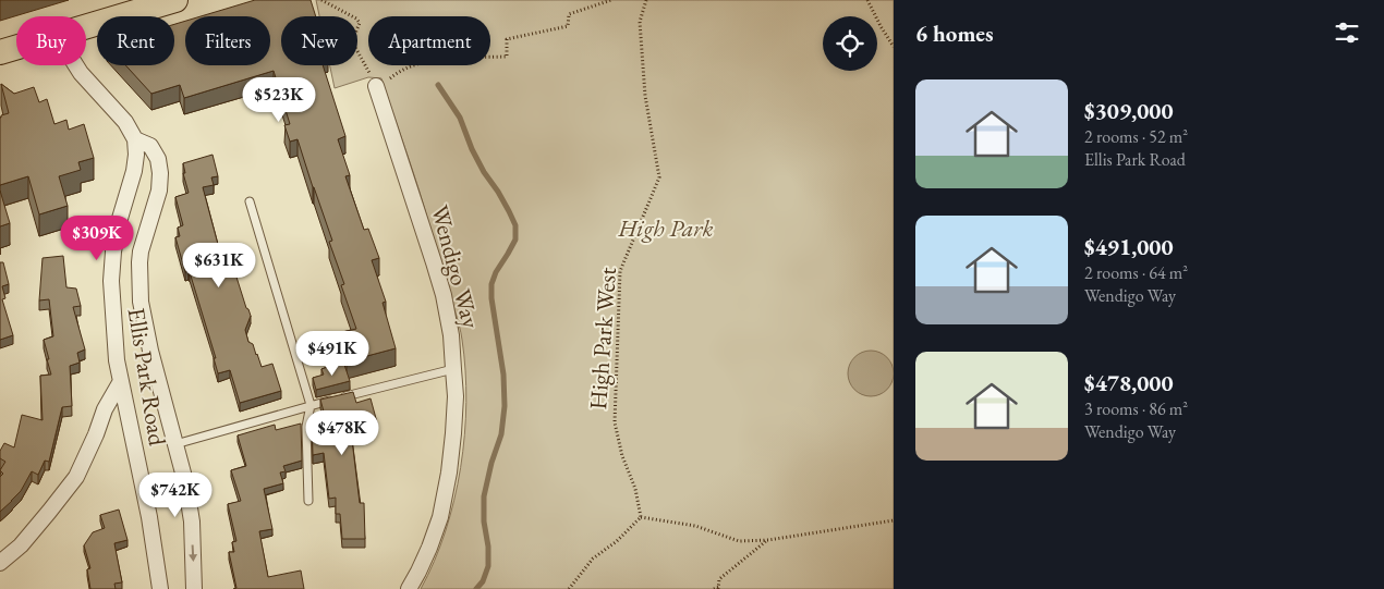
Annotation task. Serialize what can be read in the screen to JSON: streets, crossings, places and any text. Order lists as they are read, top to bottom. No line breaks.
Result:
{"streets":{"street":["Wendigo Way","Ellis Park Road"],"path":["High Park West"]},"parks":["High Park"],"page":{"heading":"6 homes","chip":["Buy","Rent","Filters","New","Apartment"],"list":[{"name":"$309,000","note":"2 rooms · 52 m² · Ellis Park Road"},{"name":"$491,000","note":"2 rooms · 64 m² · Wendigo Way"},{"name":"$478,000","note":"3 rooms · 86 m² · Wendigo Way"}],"price":["$523K","$309K","$631K","$491K","$478K","$742K"]}}
